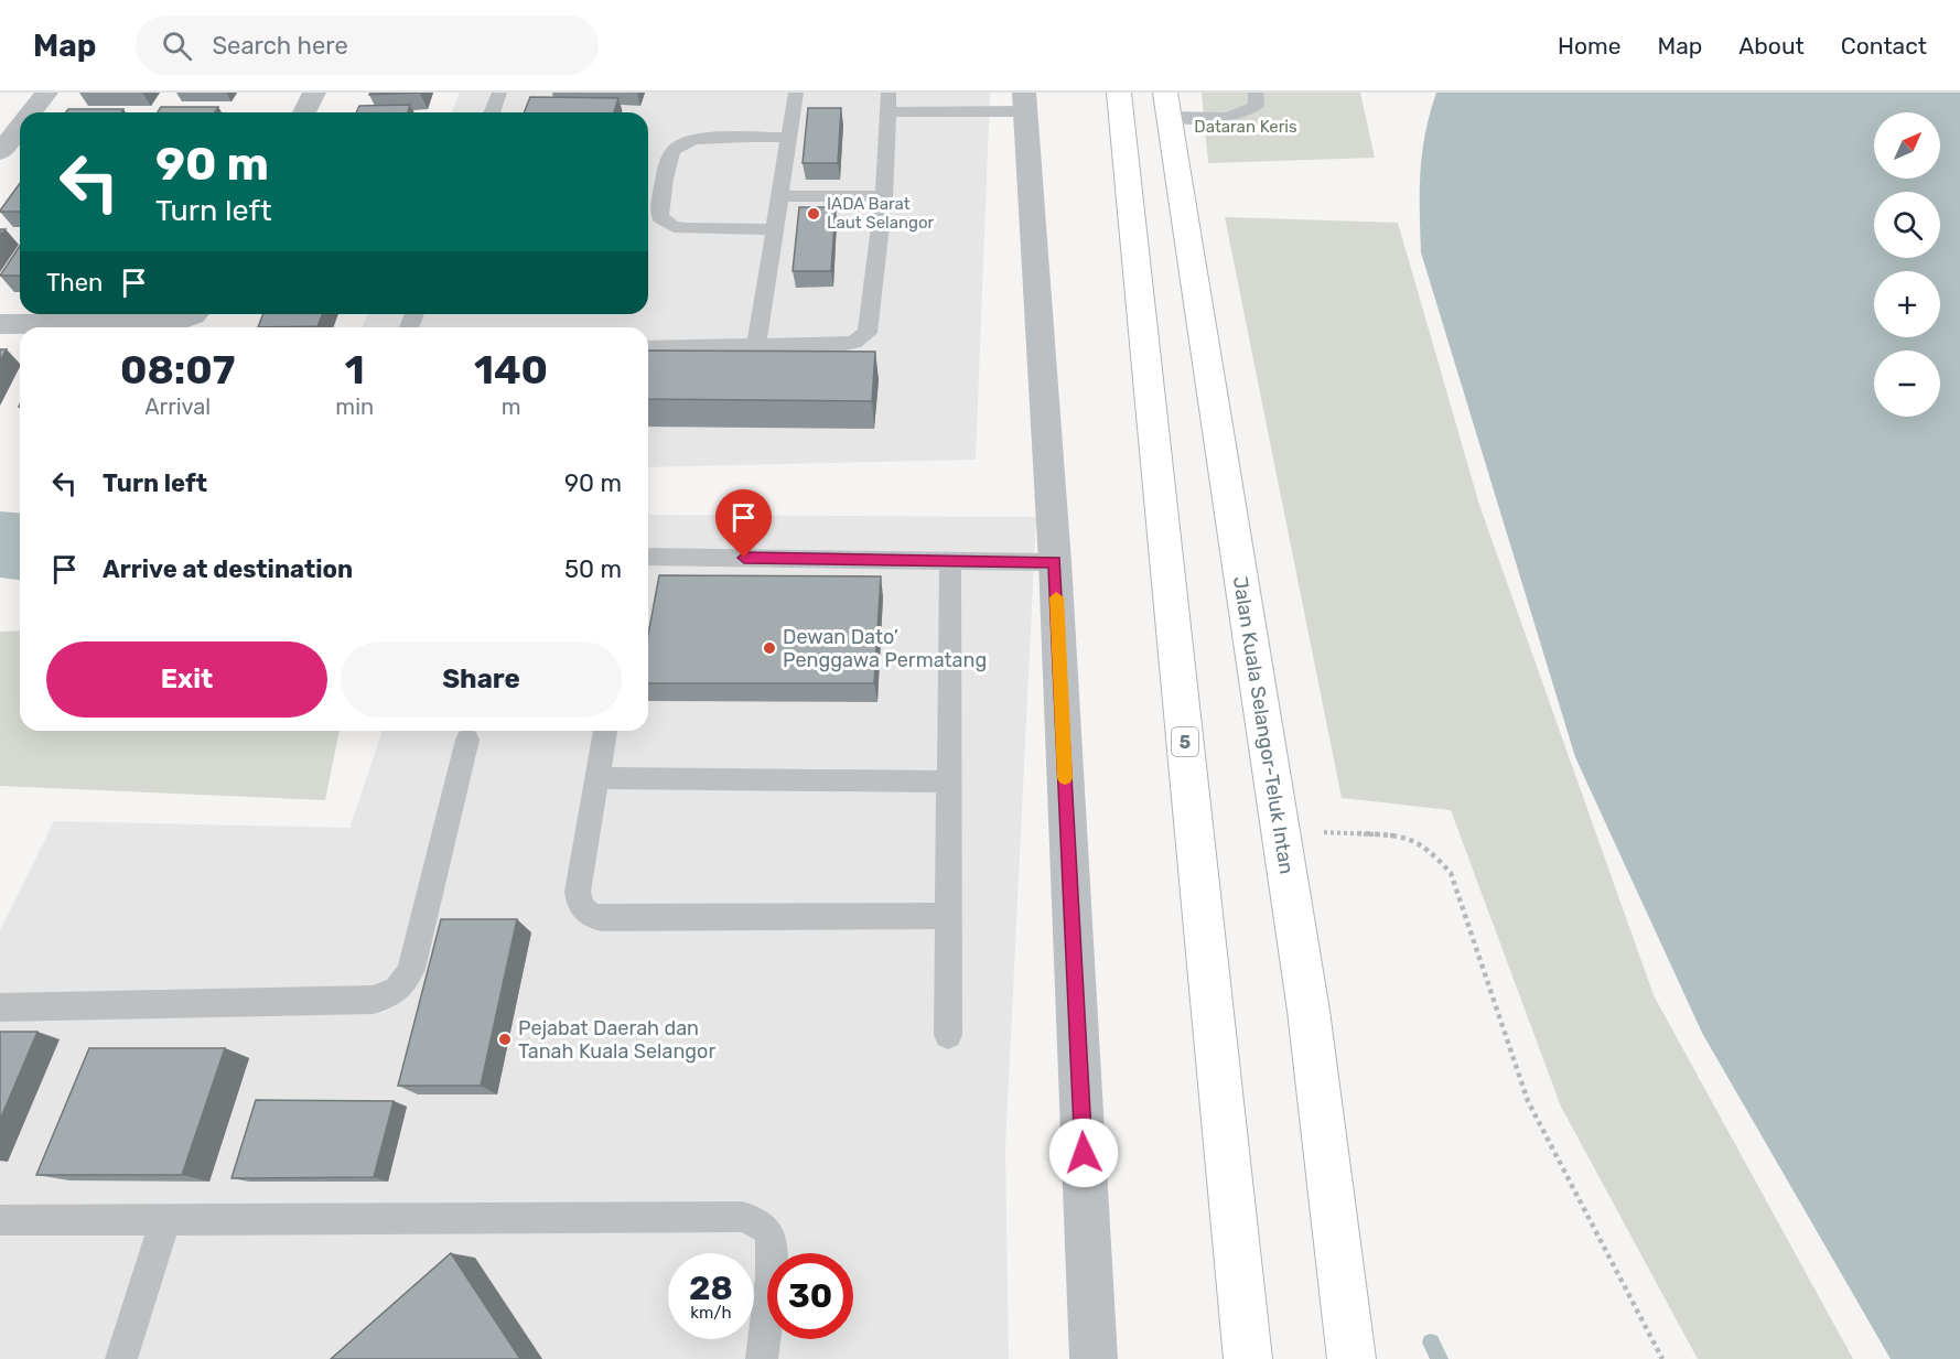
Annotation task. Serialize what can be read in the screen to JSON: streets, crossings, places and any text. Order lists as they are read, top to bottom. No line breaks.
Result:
{"streets":{"highway":["Jalan Kuala Selangor-Teluk Intan","5"]},"parks":["Dataran Keris"],"places":["IADA Barat Laut Selangor","Dewan Dato’ Penggawa Permatang","Pejabat Daerah dan Tanah Kuala Selangor"],"north":"top right","page":{"header":"Map","search":"Search here","nav":["Home","Map","About","Contact"],"map_buttons":["+","−"],"turn":["90 m","Turn left"],"then":"Then","eta":["08:07","Arrival","1","min","140","m"],"list":[{"name":"Turn left","value":"90 m"},{"name":"Arrive at destination","value":"50 m"}],"buttons":["Exit","Share"],"speed":"28 km/h","limit":"30"}}
